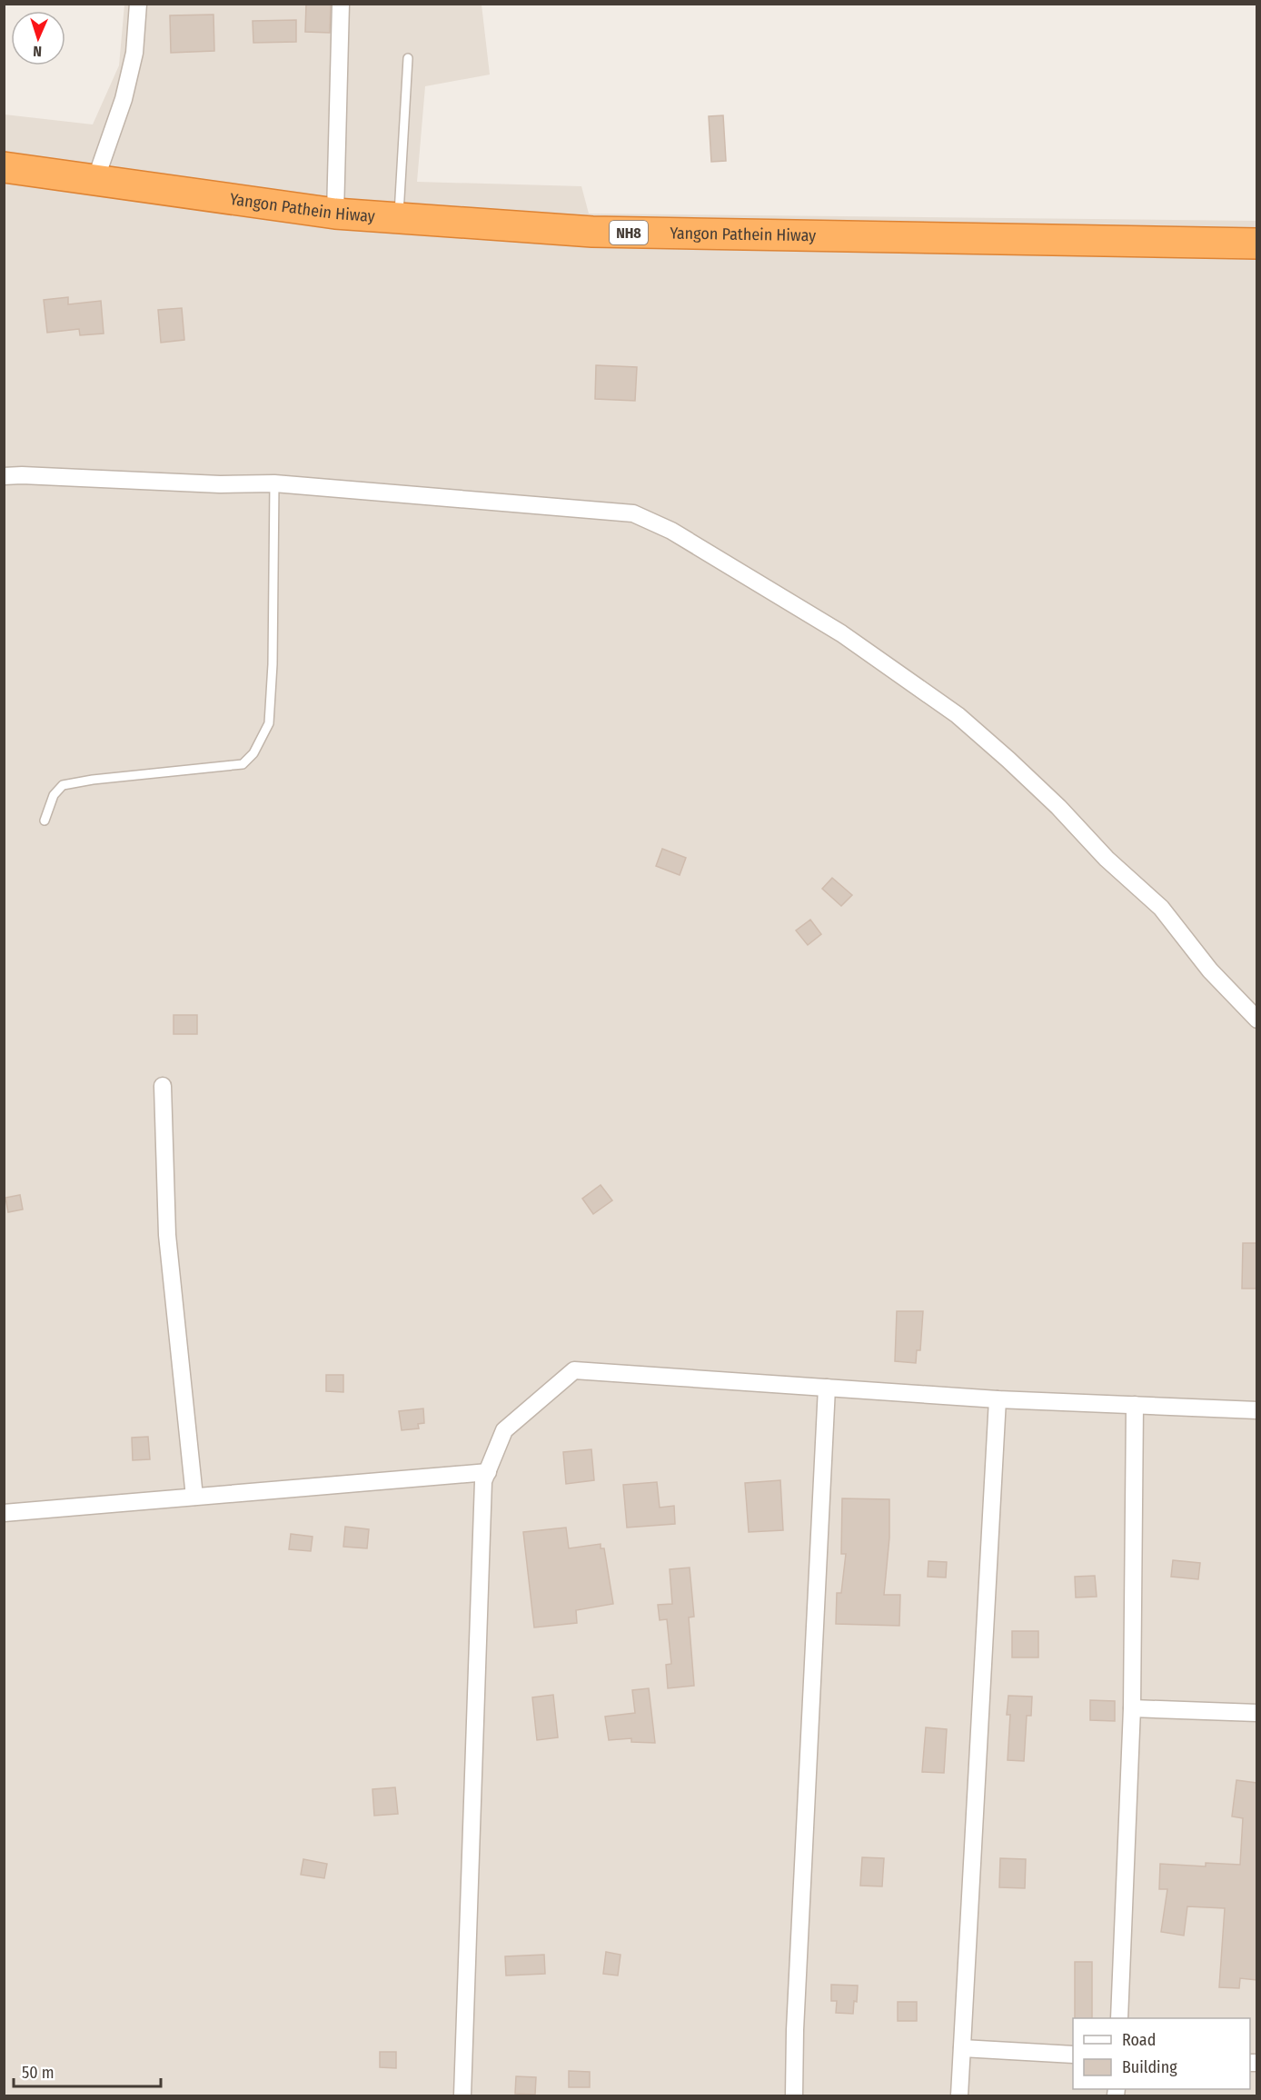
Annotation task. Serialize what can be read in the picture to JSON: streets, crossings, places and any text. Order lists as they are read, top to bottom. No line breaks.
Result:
{"streets":{"highway":["Yangon Pathein Hiway","NH8"]},"legend":["Road","Building"],"scale_bar":"50 m","north":"bottom"}
